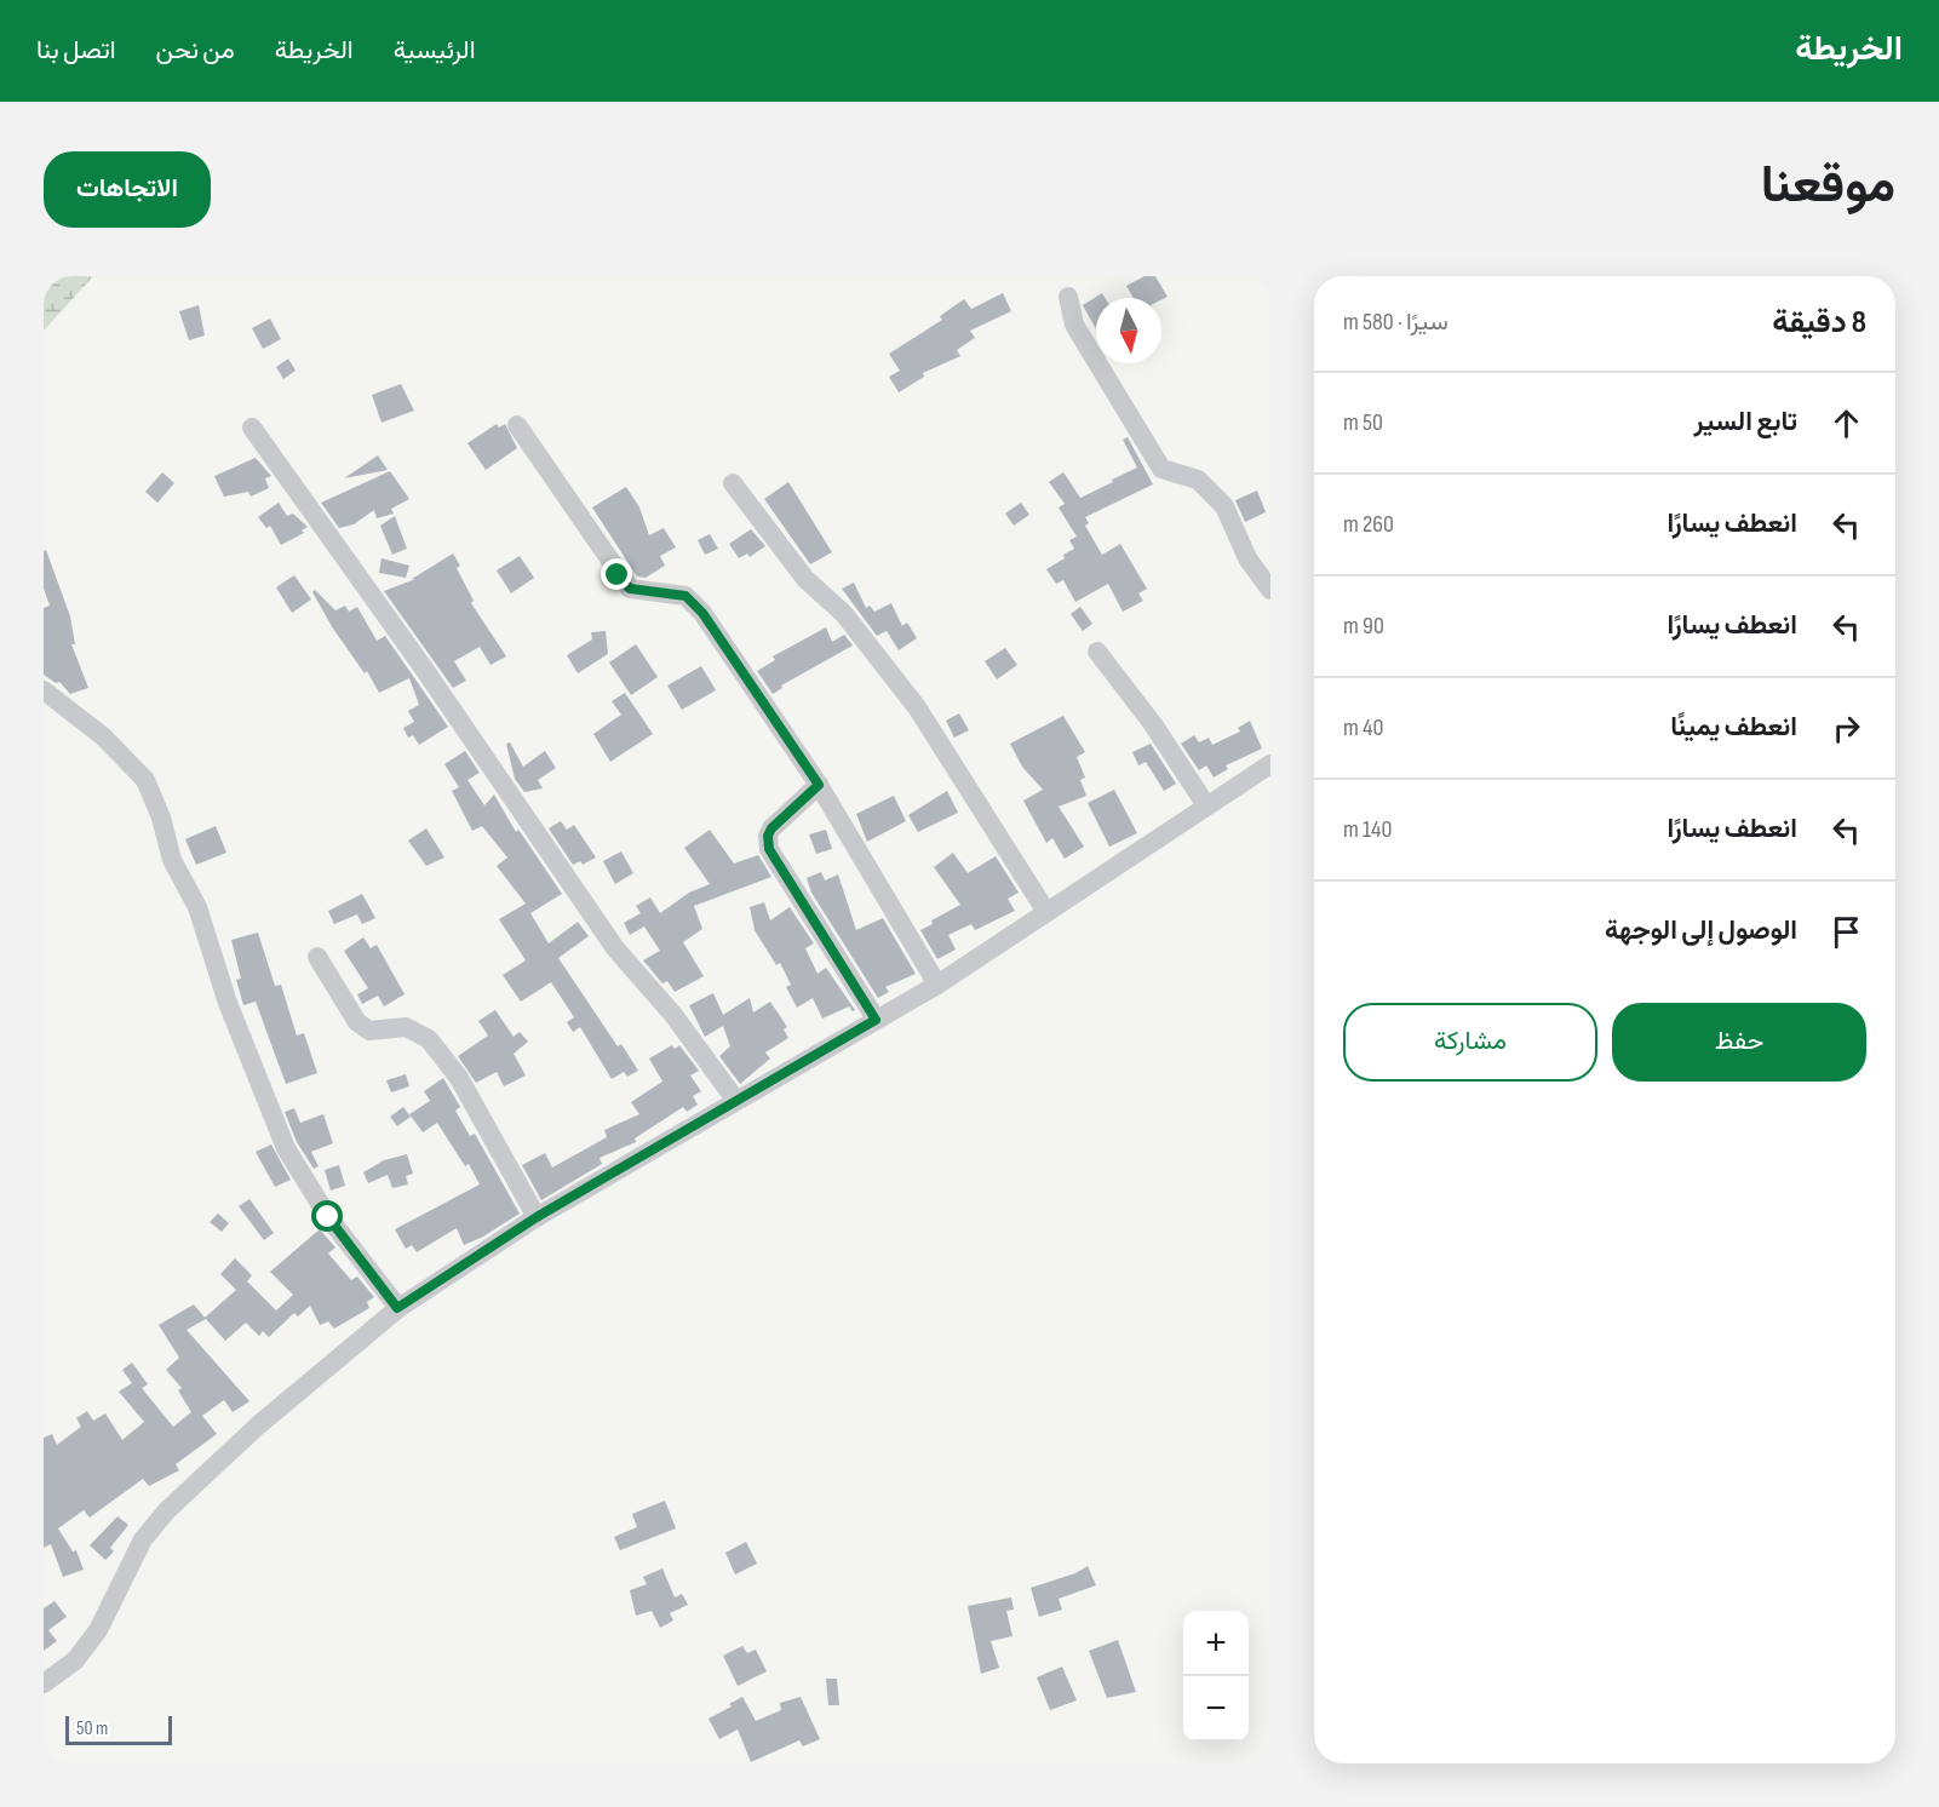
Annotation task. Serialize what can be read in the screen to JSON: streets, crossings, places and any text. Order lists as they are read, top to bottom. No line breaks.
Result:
{"scale_bar":"50 m","north":"bottom","page":{"header":"الخريطة","nav":["الرئيسية","الخريطة","من نحن","اتصل بنا"],"title":"موقعنا","buttons":["الاتجاهات",["حفظ","مشاركة"]],"heading":["8 دقيقة","سيرًا · 580 m"],"list":[["تابع السير","50 m"],["انعطف يسارًا","260 m"],["انعطف يسارًا","90 m"],["انعطف يمينًا","40 m"],["انعطف يسارًا","140 m"],"الوصول إلى الوجهة"],"map_buttons":["+","−"],"scale":"50 m"}}
